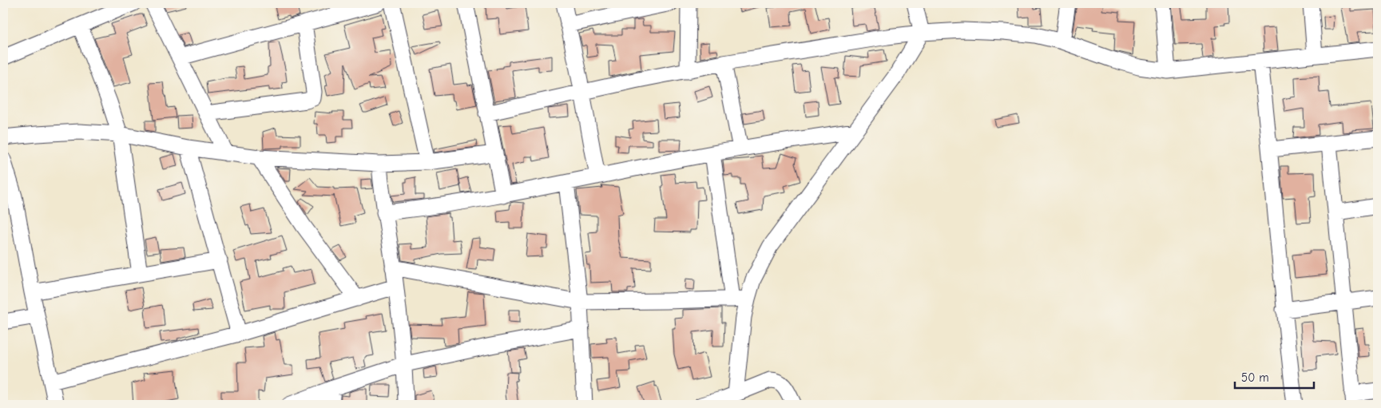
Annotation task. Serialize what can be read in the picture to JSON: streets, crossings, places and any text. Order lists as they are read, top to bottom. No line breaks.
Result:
{"scale_bar":"50 m"}
